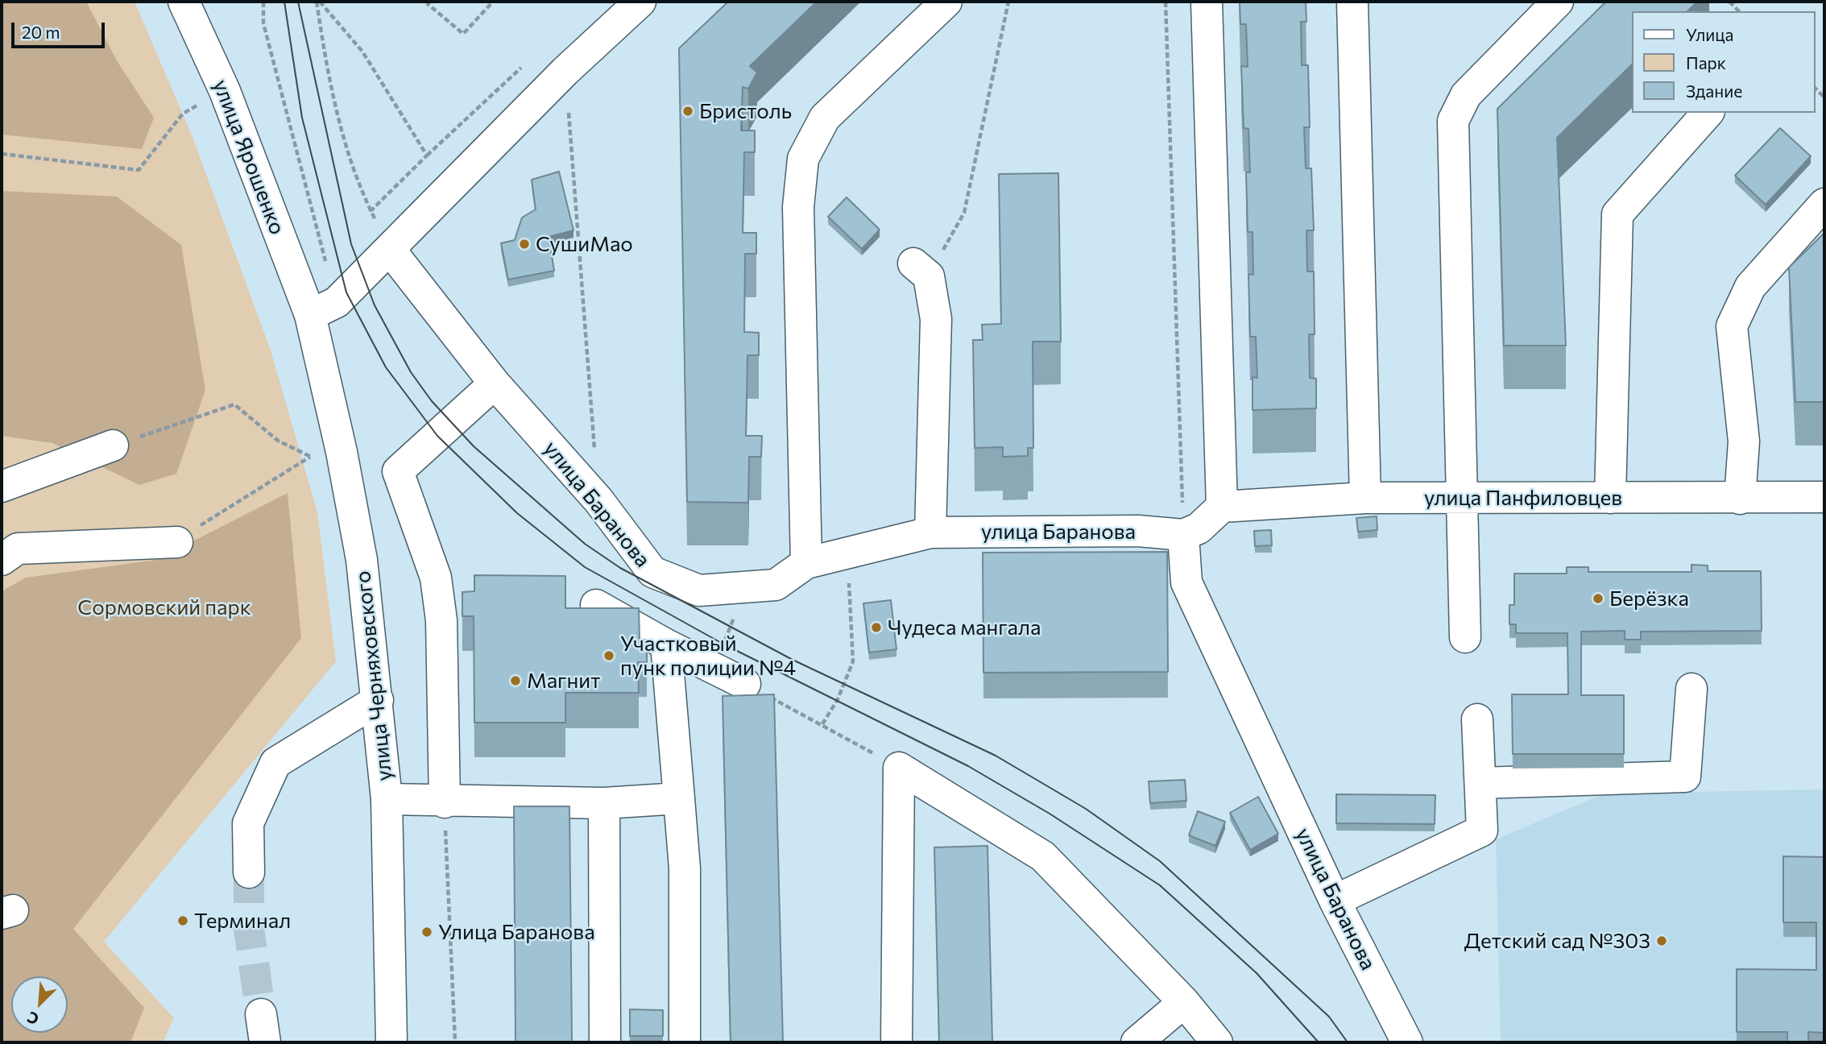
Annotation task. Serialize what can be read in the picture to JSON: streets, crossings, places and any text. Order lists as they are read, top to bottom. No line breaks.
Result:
{"streets":{"street":["улица Ярошенко","улица Панфиловцев","улица Баранова","улица Черняховского"]},"crossings":[["улица Ярошенко","улица Черняховского"]],"parks":["Сормовский парк"],"places":["Бристоль","СушиМао","Берёзка","Чудеса мангала","Участковый пунк полиции №4","Магнит","Терминал","Улица Баранова","Детский сад №303"],"legend":["Улица","Парк","Здание"],"scale_bar":"20 m","north":"bottom left"}
